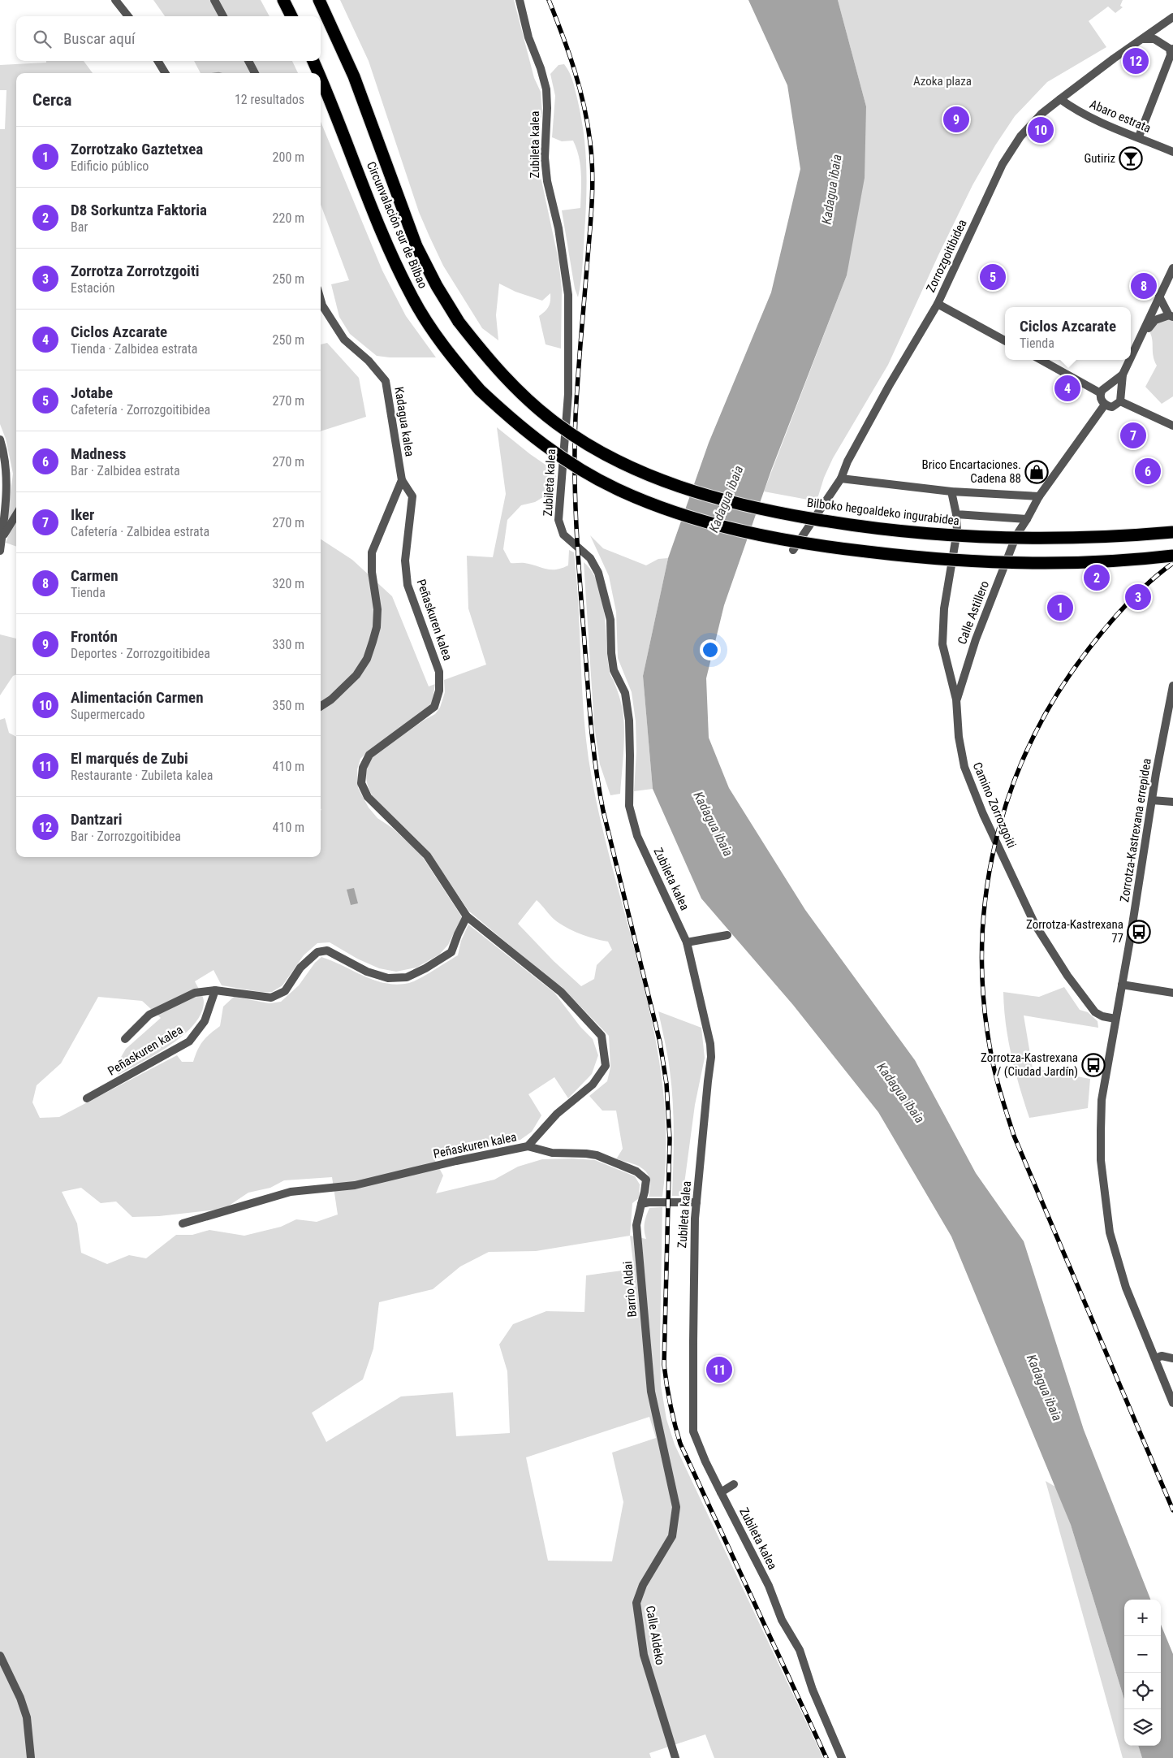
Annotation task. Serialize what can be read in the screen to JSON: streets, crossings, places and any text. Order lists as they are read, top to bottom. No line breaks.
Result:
{"streets":{"highway":["Circunvalación sur de Bilbao","Bilboko hegoaldeko ingurabidea"],"street":["Abaro estrata","Zubileta kalea","Zorrozgoitibidea","Kadagua kalea","Calle Astillero","Peñaskuren kalea","Camino Zorrozgoiti","Zorrotza-Kastrexana errepidea","Barrio Aldai","Calle Aldeko"]},"crossings":[["Abaro estrata","Zorrozgoitibidea"],["Circunvalación sur de Bilbao","Bilboko hegoaldeko ingurabidea"],["Kadagua kalea","Peñaskuren kalea"],["Calle Astillero","Camino Zorrozgoiti"],["Peñaskuren kalea","Barrio Aldai"],["Camino Zorrozgoiti","Zorrotza-Kastrexana errepidea"],["Barrio Aldai","Calle Aldeko"]],"water":["Kadagua ibaia"],"parks":["Azoka plaza"],"places":{"bar":["Gutiriz"],"shop":["Brico Encartaciones. Cadena 88"],"bus stop":["Zorrotza-Kastrexana 77","Zorrotza-Kastrexana / (Ciudad Jardín)"]},"page":{"search":"Buscar aquí","pins":["12","9","10","5","8","4","7","6","2","3","1","11"],"heading":["Cerca","12 resultados"],"list":[{"mark":"1","name":"Zorrotzako Gaztetxea","note":"Edificio público","value":"200 m"},{"mark":"2","name":"D8 Sorkuntza Faktoria","note":"Bar","value":"220 m"},{"mark":"3","name":"Zorrotza Zorrotzgoiti","note":"Estación","value":"250 m"},{"mark":"4","name":"Ciclos Azcarate","note":"Tienda · Zalbidea estrata","value":"250 m"},{"mark":"5","name":"Jotabe","note":"Cafetería · Zorrozgoitibidea","value":"270 m"},{"mark":"6","name":"Madness","note":"Bar · Zalbidea estrata","value":"270 m"},{"mark":"7","name":"Iker","note":"Cafetería · Zalbidea estrata","value":"270 m"},{"mark":"8","name":"Carmen","note":"Tienda","value":"320 m"},{"mark":"9","name":"Frontón","note":"Deportes · Zorrozgoitibidea","value":"330 m"},{"mark":"10","name":"Alimentación Carmen","note":"Supermercado","value":"350 m"},{"mark":"11","name":"El marqués de Zubi","note":"Restaurante · Zubileta kalea","value":"410 m"},{"mark":"12","name":"Dantzari","note":"Bar · Zorrozgoitibidea","value":"410 m"}],"popup":["Ciclos Azcarate","Tienda"],"map_buttons":["+","−"]}}
